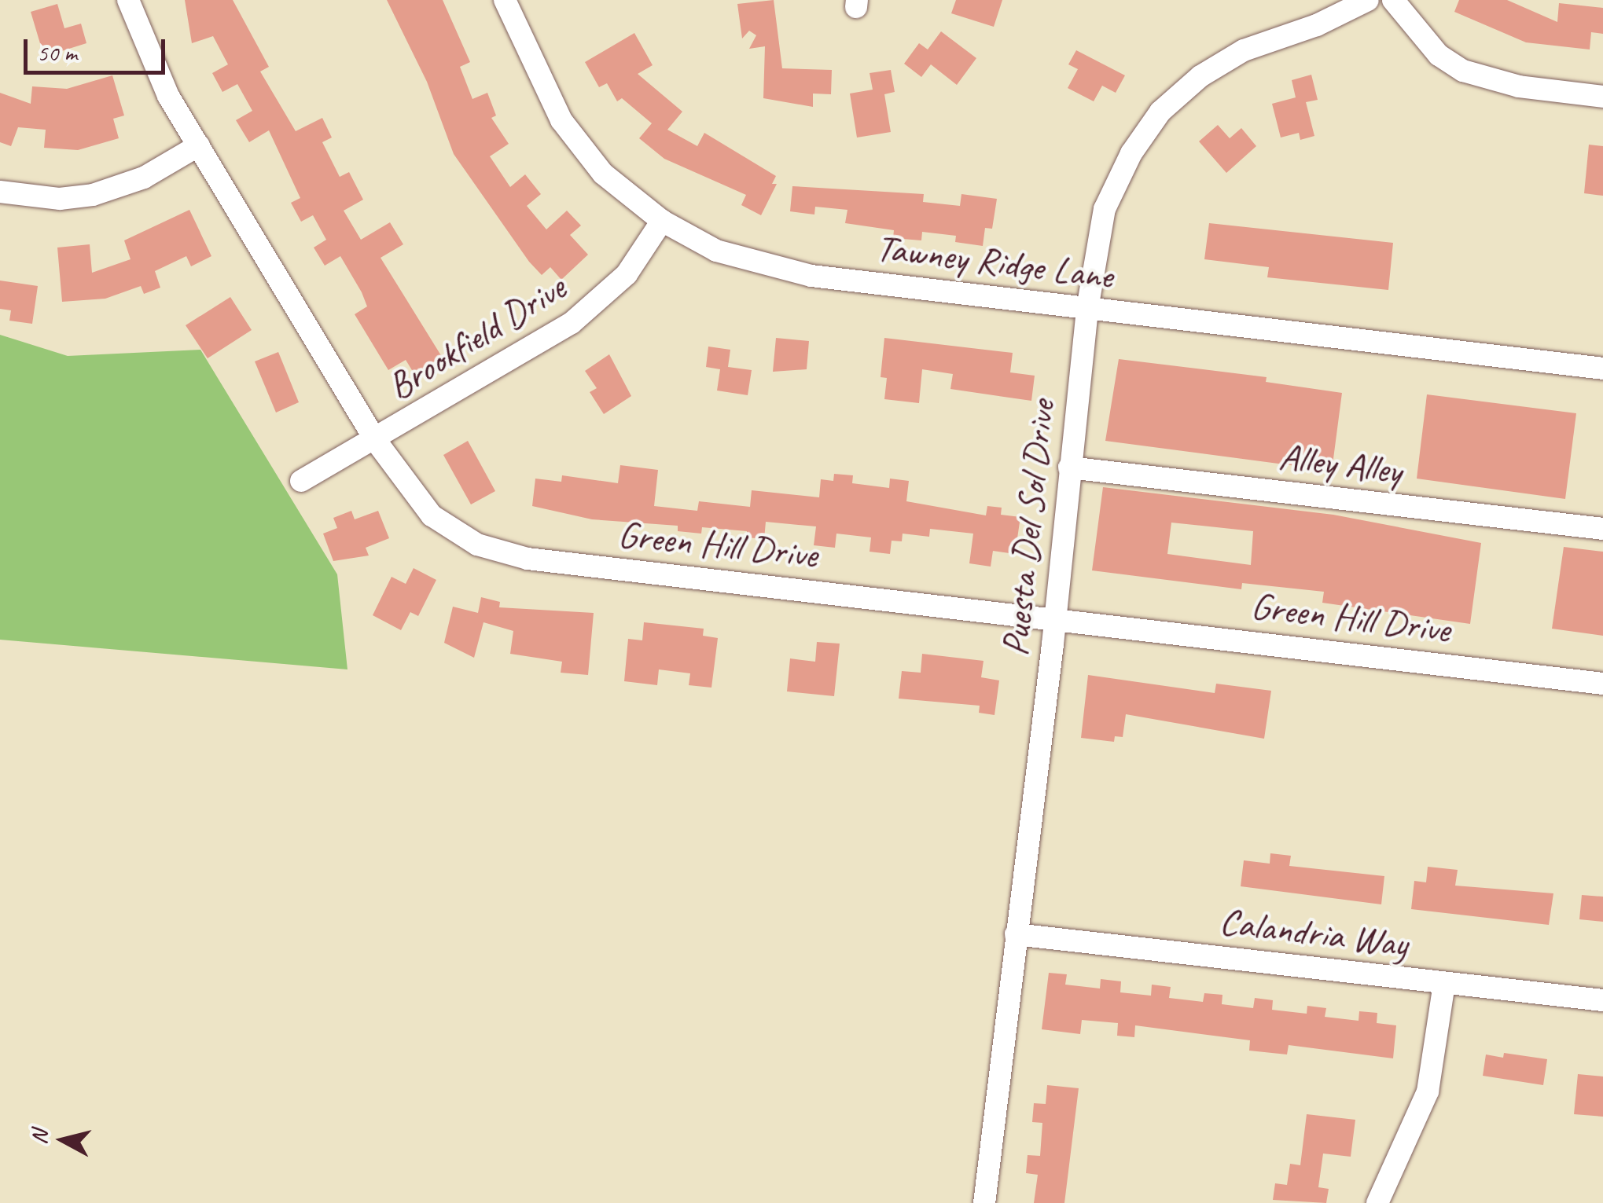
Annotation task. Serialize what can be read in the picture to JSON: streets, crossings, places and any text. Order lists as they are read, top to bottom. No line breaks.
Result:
{"streets":{"street":["Tawney Ridge Lane","Brookfield Drive","Alley Alley","Puesta Del Sol Drive","Green Hill Drive","Calandria Way"]},"crossings":[["Tawney Ridge Lane","Brookfield Drive"],["Tawney Ridge Lane","Puesta Del Sol Drive"],["Brookfield Drive","Green Hill Drive"],["Alley Alley","Puesta Del Sol Drive"],["Puesta Del Sol Drive","Green Hill Drive"],["Puesta Del Sol Drive","Calandria Way"]],"scale_bar":"50 m","north":"left"}
